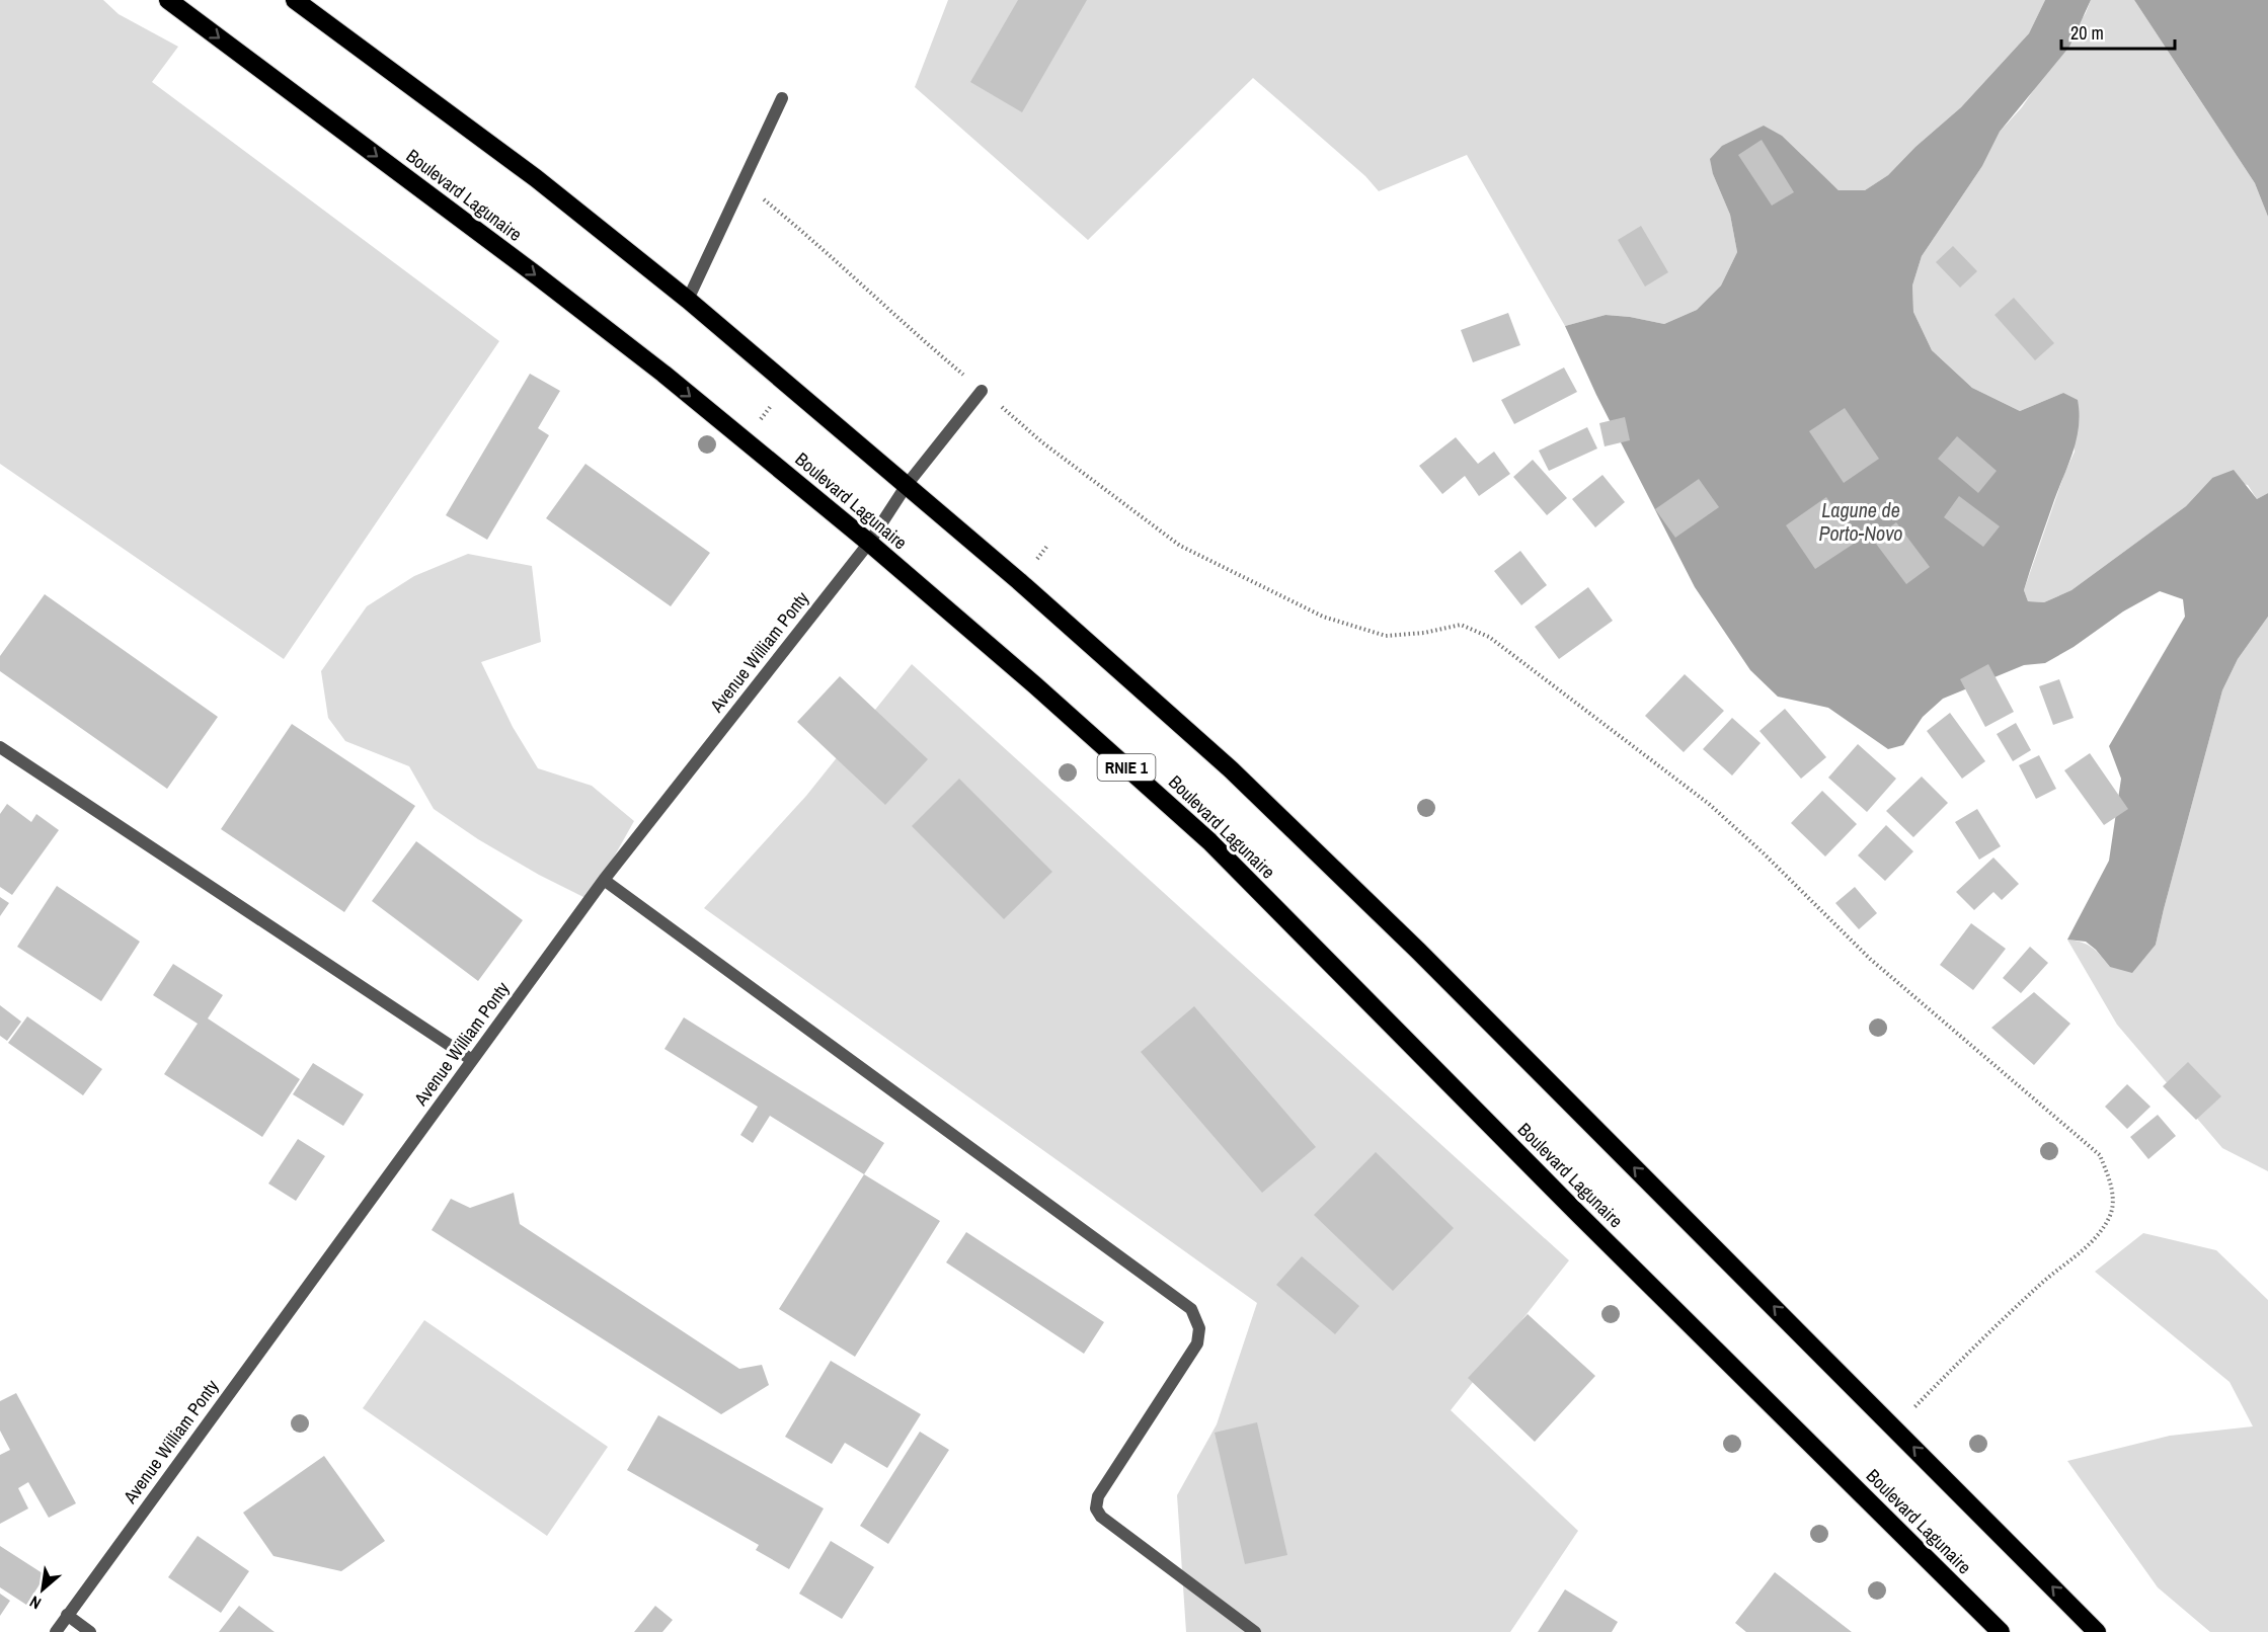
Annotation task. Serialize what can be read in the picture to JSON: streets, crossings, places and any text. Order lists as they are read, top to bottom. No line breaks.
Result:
{"streets":{"highway":["Boulevard Lagunaire","RNIE 1"],"street":["Avenue William Ponty"]},"crossings":[["Boulevard Lagunaire","Avenue William Ponty"]],"water":["Lagune de Porto-Novo"],"scale_bar":"20 m","north":"bottom left"}
